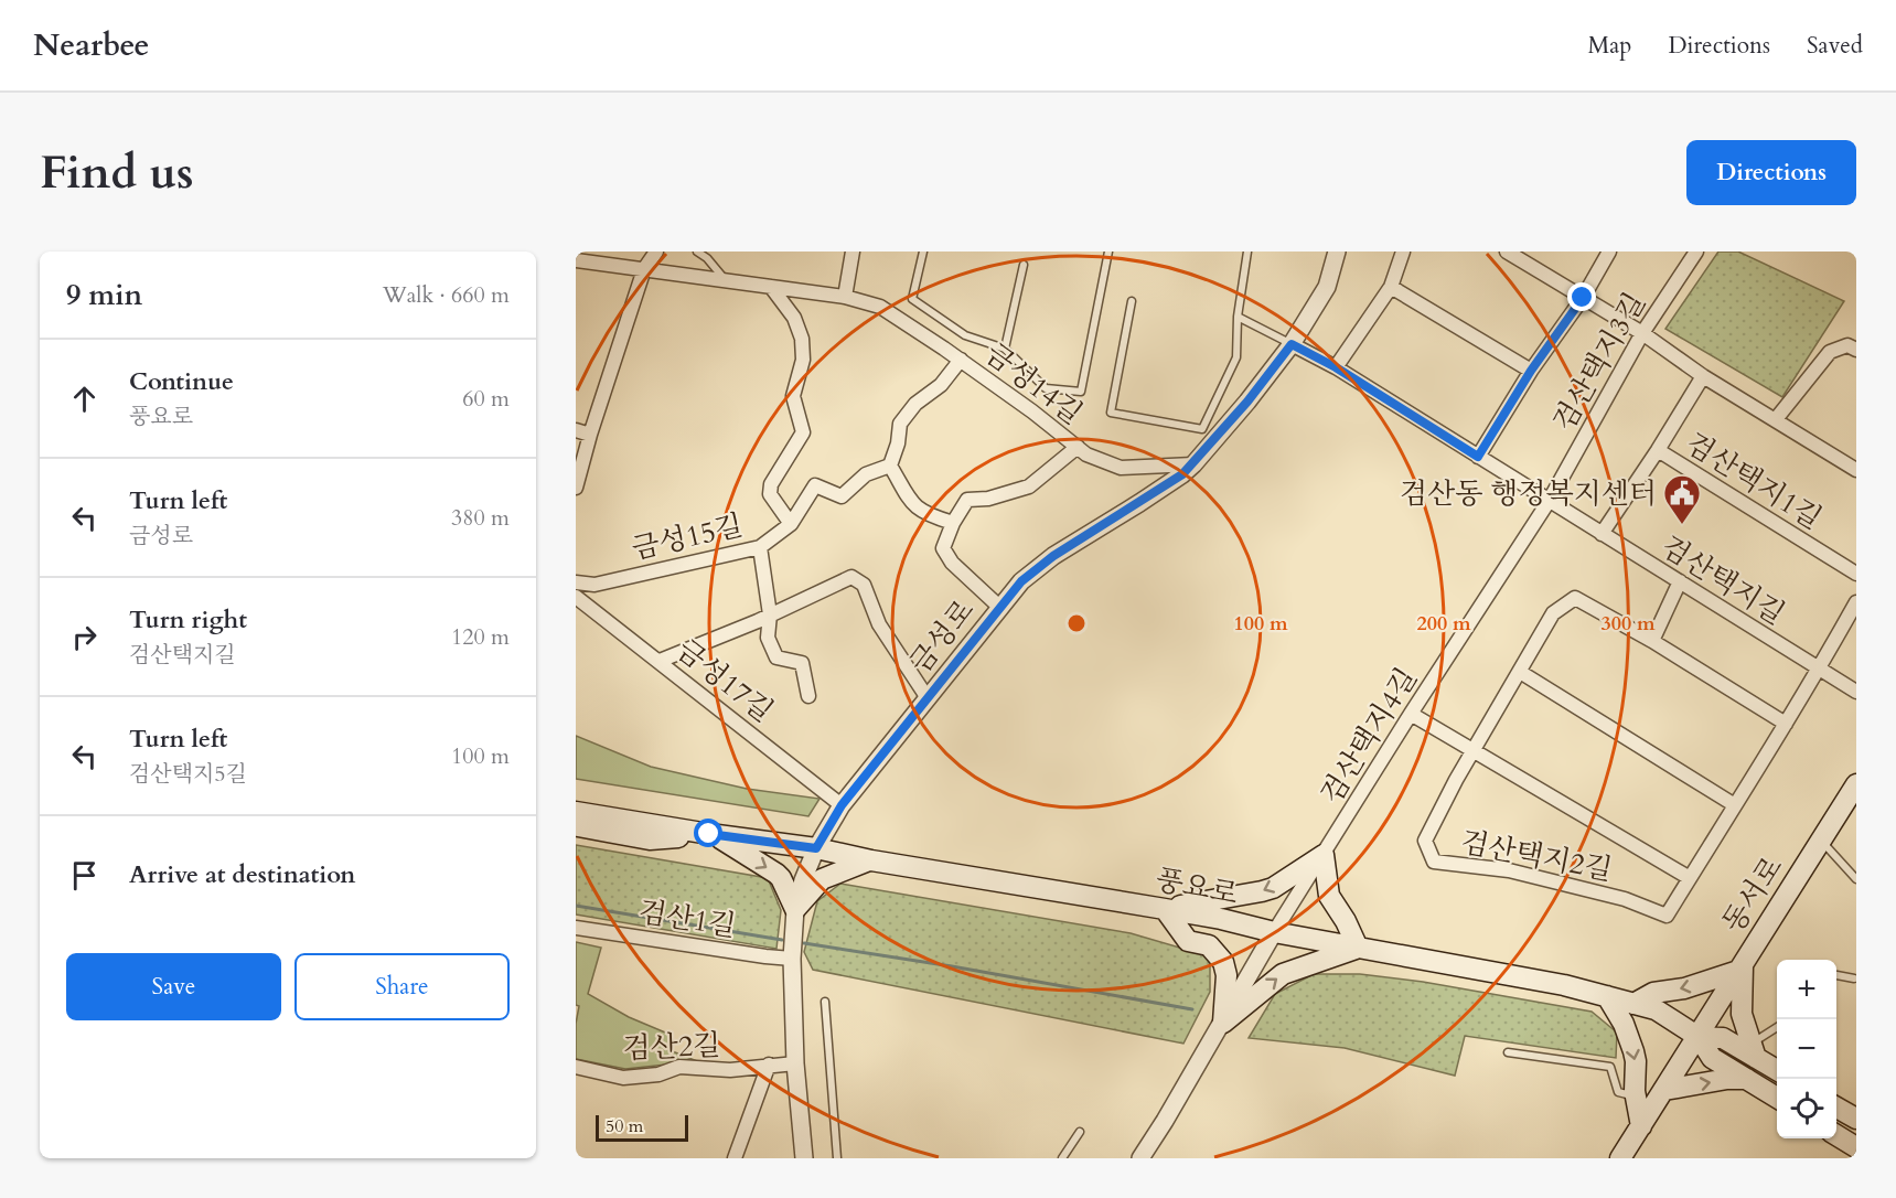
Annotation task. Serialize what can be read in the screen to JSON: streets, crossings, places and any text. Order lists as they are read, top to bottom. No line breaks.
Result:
{"streets":{"main road":["풍요로","동서로"],"street":["검산택지3길","금성14길","검산택지1길","금성15길","검산택지길","금성로","금성17길","검산택지4길","검산택지2길","검산1길","검산2길"]},"crossings":[["검산택지3길","검산택지길"],["검산택지3길","검산택지4길"],["금성14길","금성15길"],["금성14길","금성로"],["검산택지1길","검산택지길"],["검산택지길","금성로"],["검산택지길","검산택지4길"],["검산택지길","검산택지2길"],["금성로","금성17길"],["금성로","풍요로"],["금성로","검산1길"],["금성로","검산2길"],["검산택지4길","풍요로"],["풍요로","동서로"]],"places":{"public building":["검산동 행정복지센터"]},"scale_bar":"50 m","page":{"header":"Nearbee","nav":["Map","Directions","Saved"],"buttons":["Directions",["Save","Share"]],"title":"Find us","heading":["9 min","Walk · 660 m"],"list":[["Continue","풍요로","60 m"],["Turn left","금성로","380 m"],["Turn right","검산택지길","120 m"],["Turn left","검산택지5길","100 m"],"Arrive at destination"],"map_buttons":["+","−"],"scale":"50 m"},"rings":["100 m","200 m","300 m"]}
